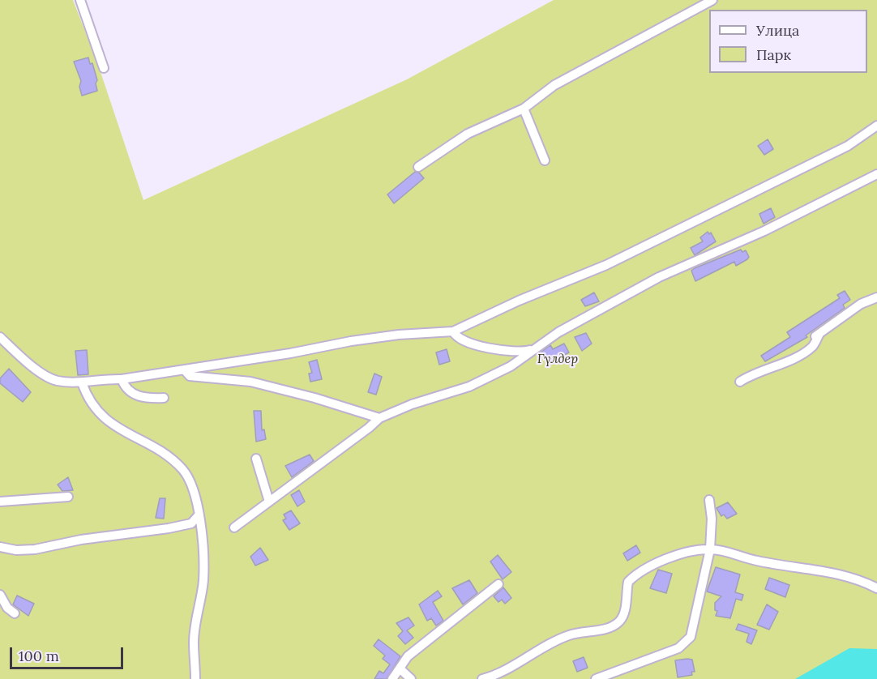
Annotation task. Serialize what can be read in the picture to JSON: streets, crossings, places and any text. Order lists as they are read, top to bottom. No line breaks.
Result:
{"parks":["Гүлдер"],"legend":["Улица","Парк"],"scale_bar":"100 m"}
